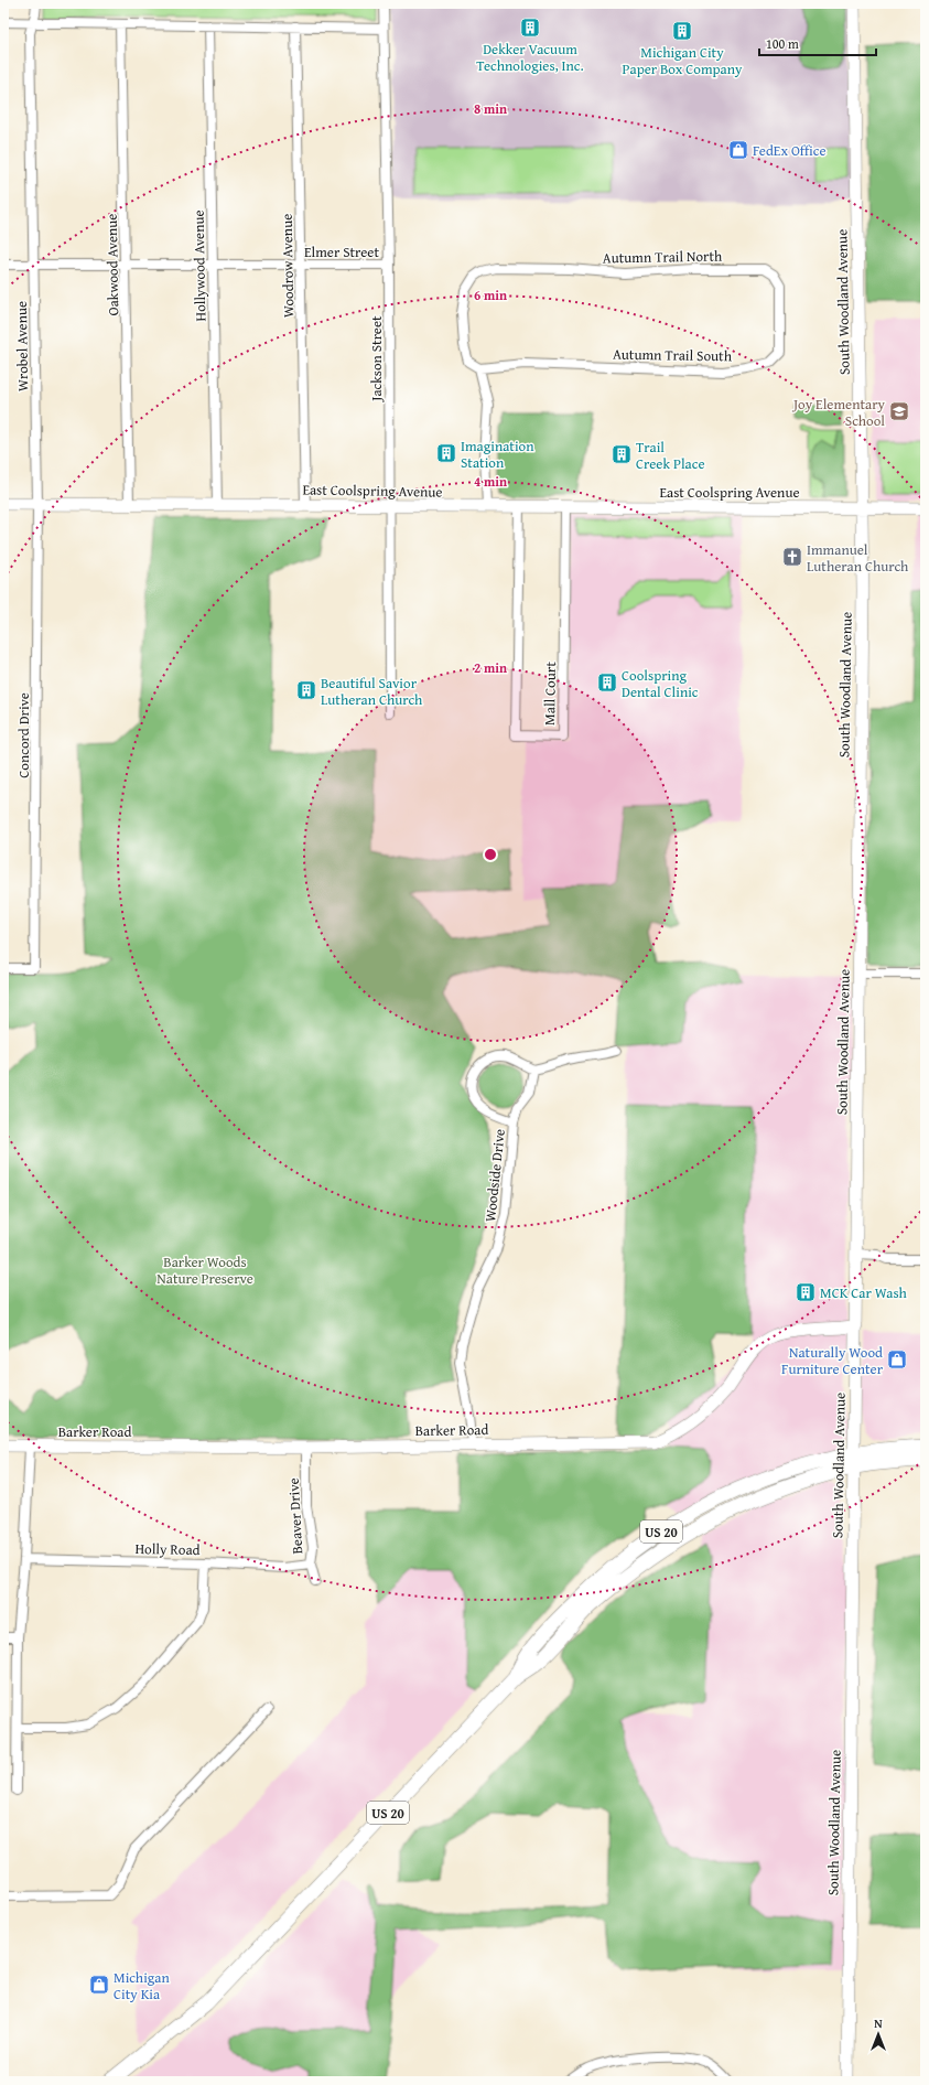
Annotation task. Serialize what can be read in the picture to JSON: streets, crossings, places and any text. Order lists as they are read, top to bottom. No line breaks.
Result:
{"streets":{"main road":["US 20"],"street":["Elmer Street","Autumn Trail North","Oakwood Avenue","Hollywood Avenue","Woodrow Avenue","South Woodland Avenue","Wrobel Avenue","Autumn Trail South","Jackson Street","East Coolspring Avenue","Mall Court","Concord Drive","Woodside Drive","Barker Road","Beaver Drive","Holly Road"]},"crossings":[["Elmer Street","Oakwood Avenue"],["Elmer Street","Hollywood Avenue"],["Elmer Street","Woodrow Avenue"],["Elmer Street","Wrobel Avenue"],["Elmer Street","Jackson Street"],["Autumn Trail North","Autumn Trail South"],["Oakwood Avenue","East Coolspring Avenue"],["Hollywood Avenue","East Coolspring Avenue"],["Woodrow Avenue","East Coolspring Avenue"],["South Woodland Avenue","East Coolspring Avenue"],["South Woodland Avenue","Barker Road"],["South Woodland Avenue","US 20"],["Wrobel Avenue","East Coolspring Avenue"],["Wrobel Avenue","Concord Drive"],["Jackson Street","East Coolspring Avenue"],["East Coolspring Avenue","Mall Court"],["East Coolspring Avenue","Concord Drive"],["Woodside Drive","Barker Road"],["Barker Road","Beaver Drive"],["Beaver Drive","Holly Road"]],"parks":["Barker Woods Nature Preserve"],"places":{"building":["Dekker Vacuum Technologies, Inc.","Michigan City Paper Box Company","Imagination Station","Trail Creek Place","Coolspring Dental Clinic","Beautiful Savior Lutheran Church","MCK Car Wash"],"shop":["FedEx Office","Naturally Wood Furniture Center","Michigan City Kia"],"school or university":["Joy Elementary School"],"church":["Immanuel Lutheran Church"]},"scale_bar":"100 m","north":"top","rings":["8 min","6 min","4 min","2 min"]}
